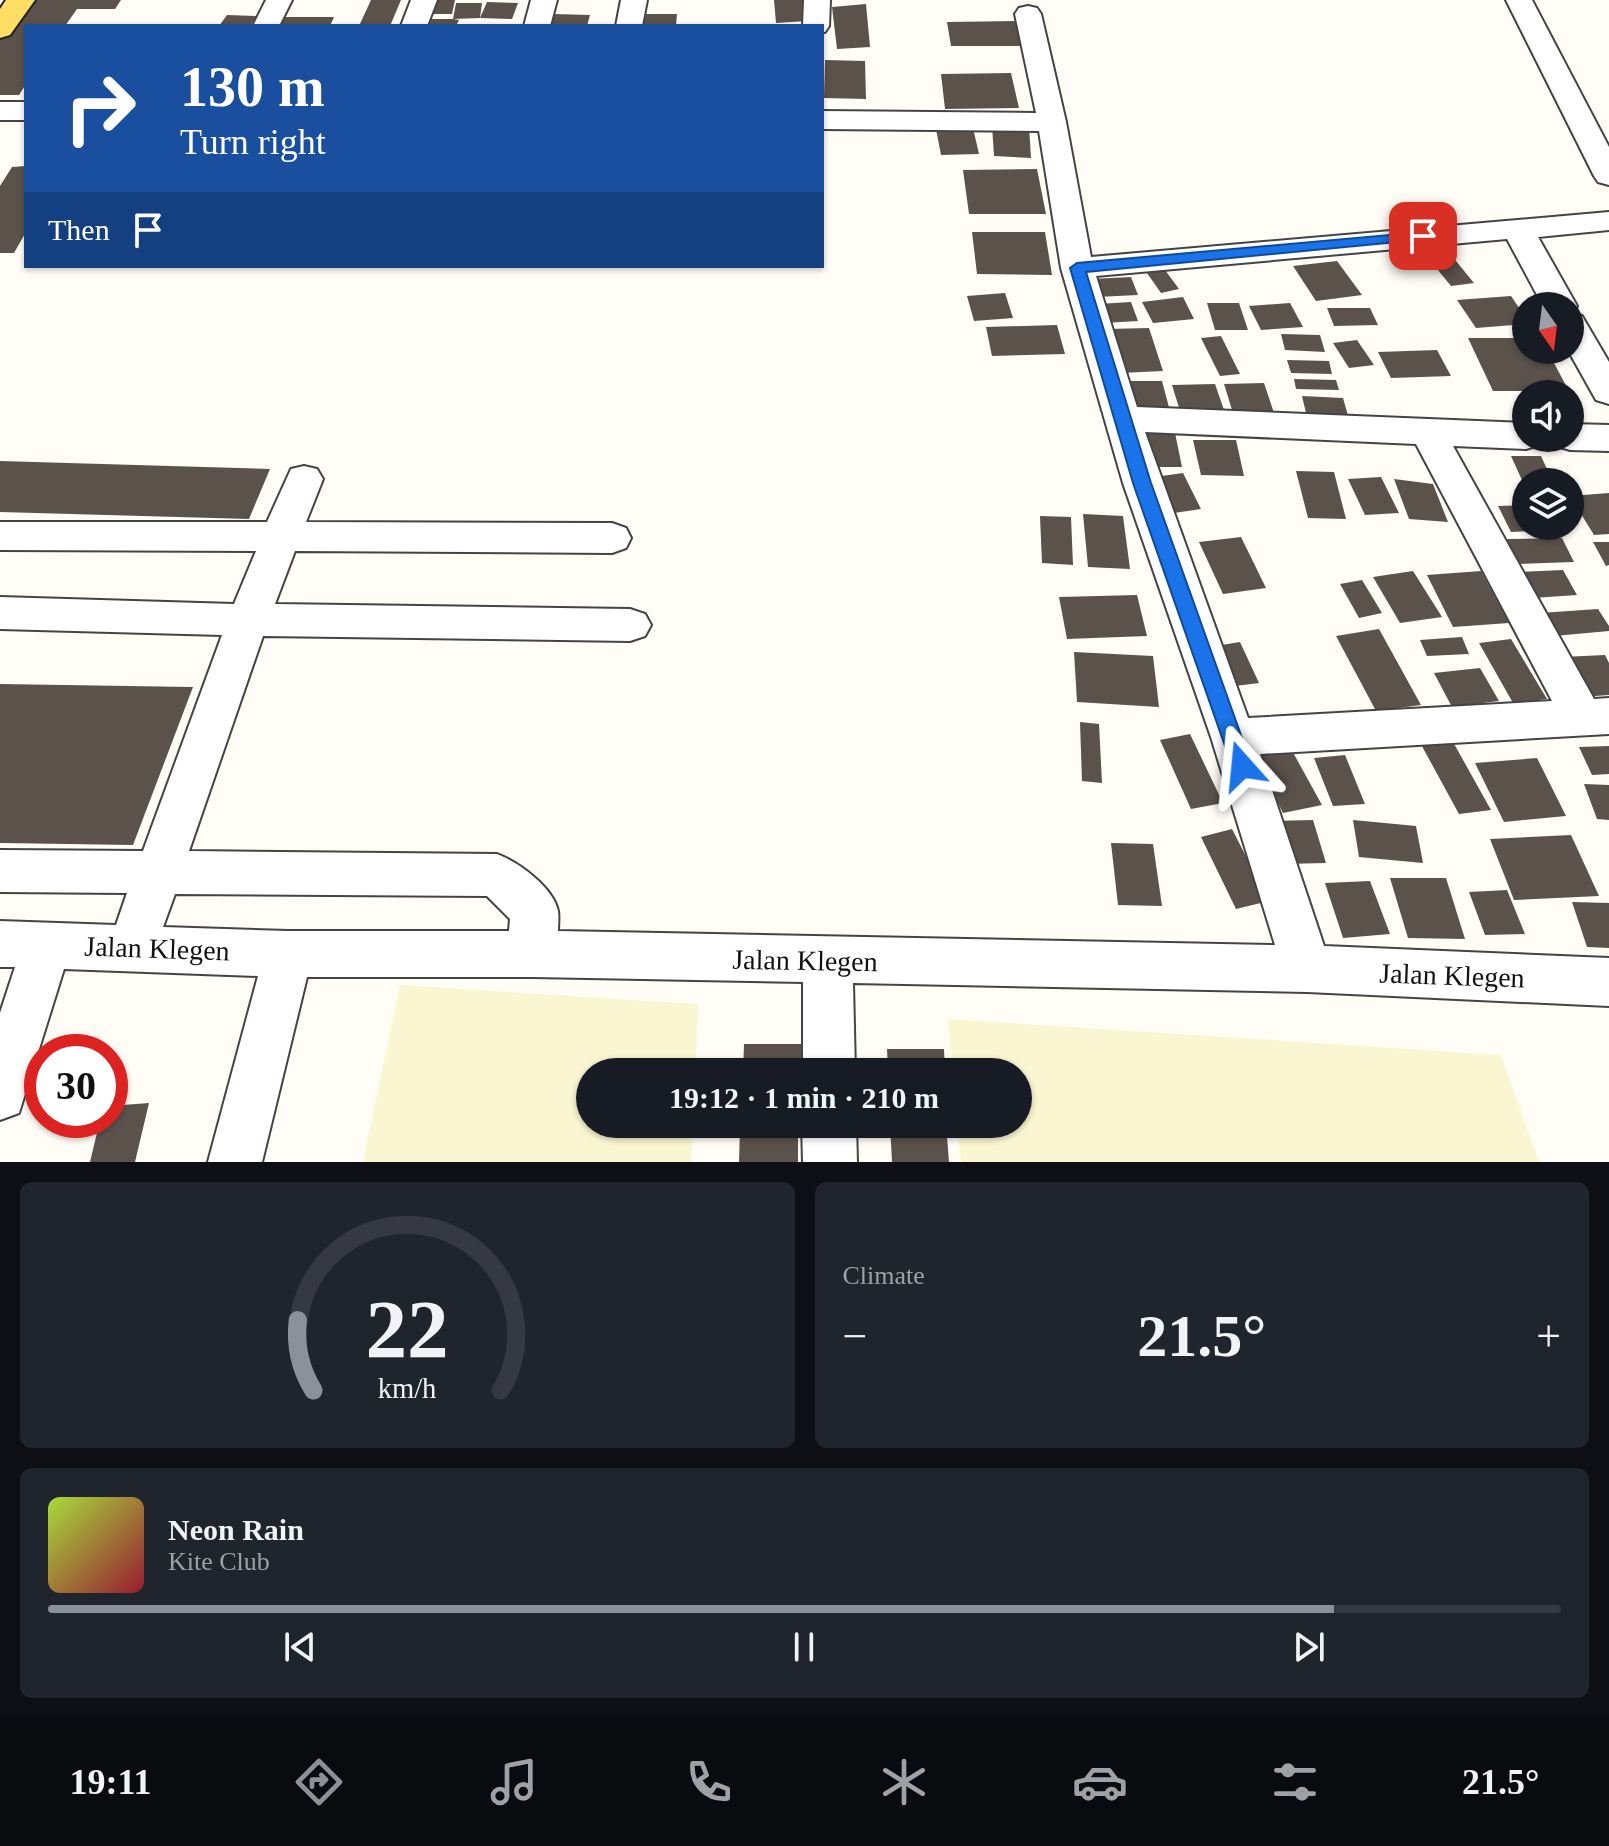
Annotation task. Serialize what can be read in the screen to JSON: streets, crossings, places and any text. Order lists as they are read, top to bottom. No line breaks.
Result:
{"streets":{"street":["Jalan Klegen"]},"north":"bottom","page":{"turn":["130 m","Turn right"],"then":"Then","limit":"30","trip":"19:12 · 1 min · 210 m","tile":"Climate","heat":["−","21.5°","+"],"song":["Neon Rain","Kite Club"],"tabs":["19:11","21.5°"],"gauge":["22","km/h"]}}
